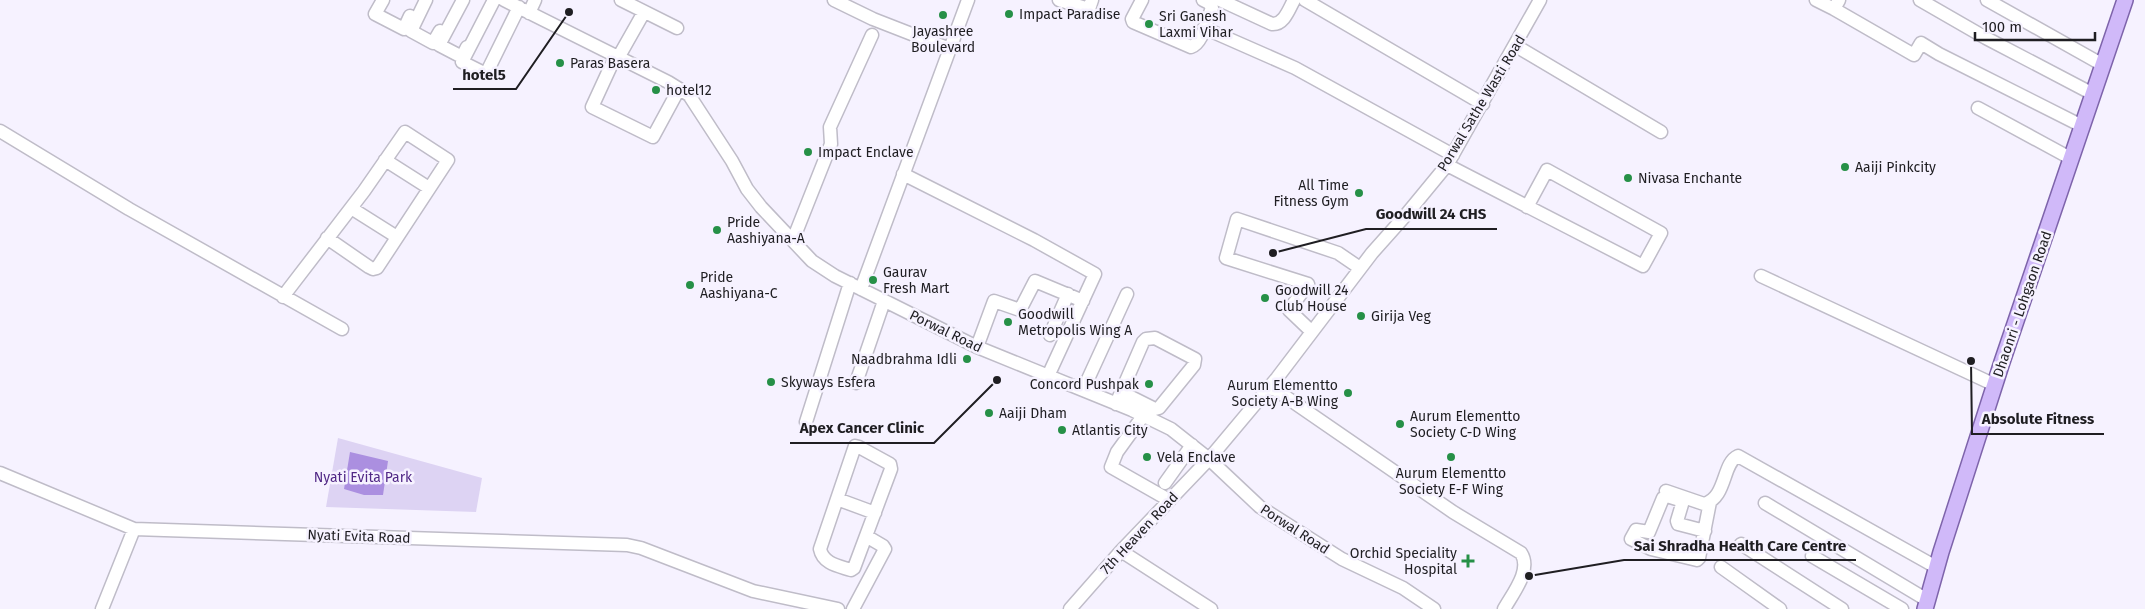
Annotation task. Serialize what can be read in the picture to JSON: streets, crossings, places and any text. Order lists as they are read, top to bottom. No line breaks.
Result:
{"streets":{"main road":["Dhaonri - Lohgaon Road"],"street":["Porwal Sathe Wasti Road","Porwal Road","7th Heaven Road","Nyati Evita Road"]},"crossings":[["Porwal Sathe Wasti Road","Porwal Road"],["Porwal Sathe Wasti Road","7th Heaven Road"],["Porwal Road","7th Heaven Road"]],"parks":["Nyati Evita Park"],"places":{"other":["hotel5","Impact Paradise","Jayashree Boulevard","Sri Ganesh Laxmi Vihar","Paras Basera","hotel12","Impact Enclave","Aaiji Pinkcity","Nivasa Enchante","All Time Fitness Gym","Pride Aashiyana-A","Goodwill 24 CHS","Gaurav Fresh Mart","Pride Aashiyana-C","Goodwill 24 Club House","Girija Veg","Goodwill Metropolis Wing A","Naadbrahma Idli","Absolute Fitness","Apex Cancer Clinic","Skyways Esfera","Concord Pushpak","Aurum Elementto Society A-B Wing","Aaiji Dham","Aurum Elementto Society C-D Wing","Atlantis City","Vela Enclave","Aurum Elementto Society E-F Wing","Sai Shradha Health Care Centre"],"health":["Orchid Speciality Hospital"]},"scale_bar":"100 m"}
